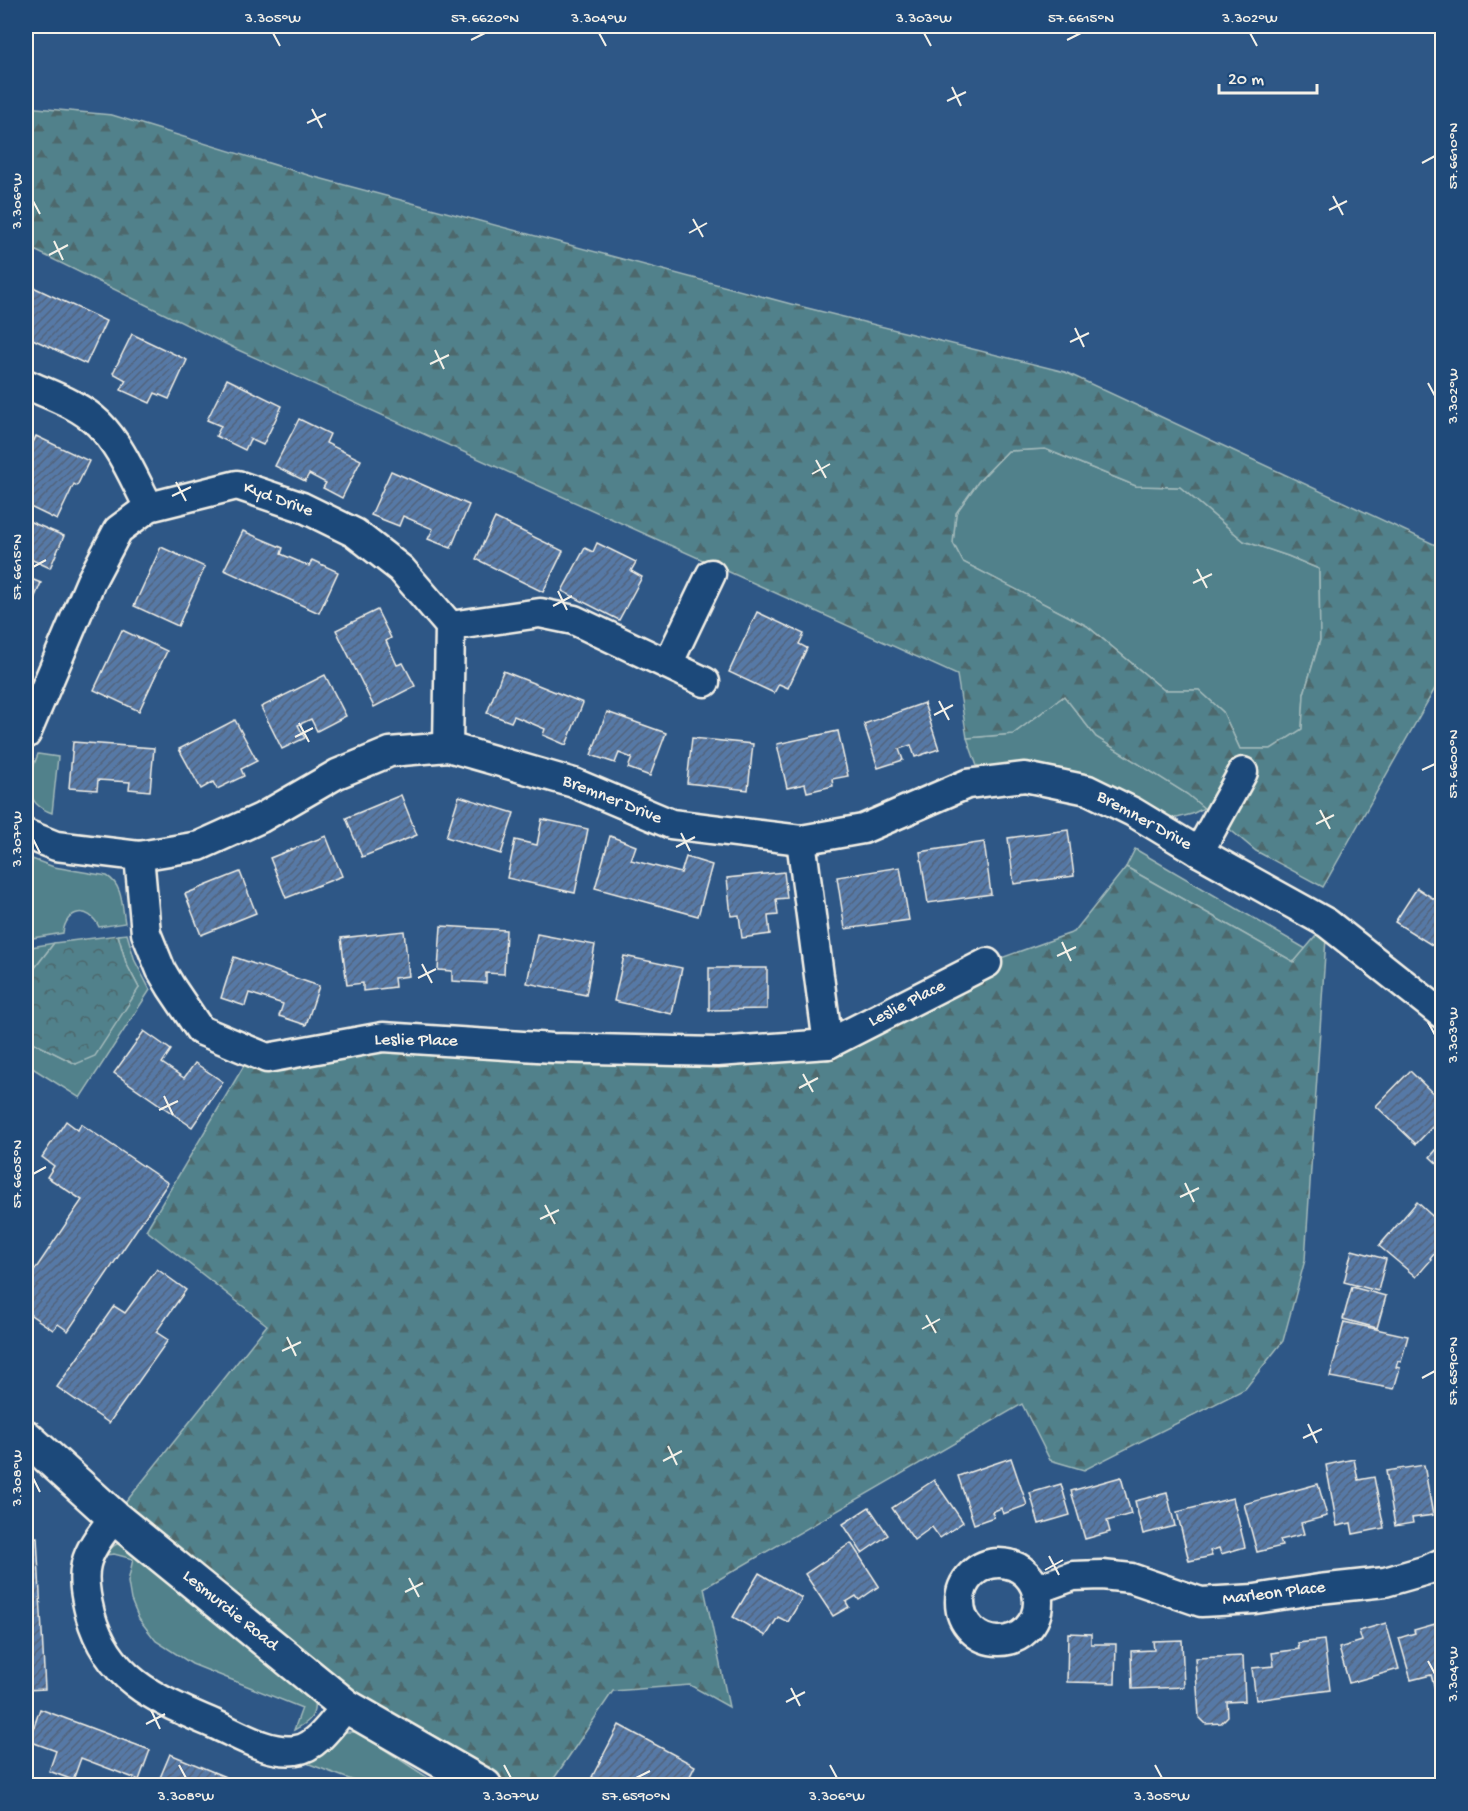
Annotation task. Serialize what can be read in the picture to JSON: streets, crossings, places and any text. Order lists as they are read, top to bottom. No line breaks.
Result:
{"streets":{"street":["Kyd Drive","Bremner Drive","Leslie Place","Marleon Place","Lesmurdie Road"]},"crossings":[["Bremner Drive","Leslie Place"]],"scale_bar":"20 m","coordinates":["3.305°W","57.6620°N","3.304°W","3.303°W","57.6615°N","3.302°W","57.6610°N","3.306°W","57.6600°N","3.307°W","57.6605°N","57.6590°N","3.308°W"]}
